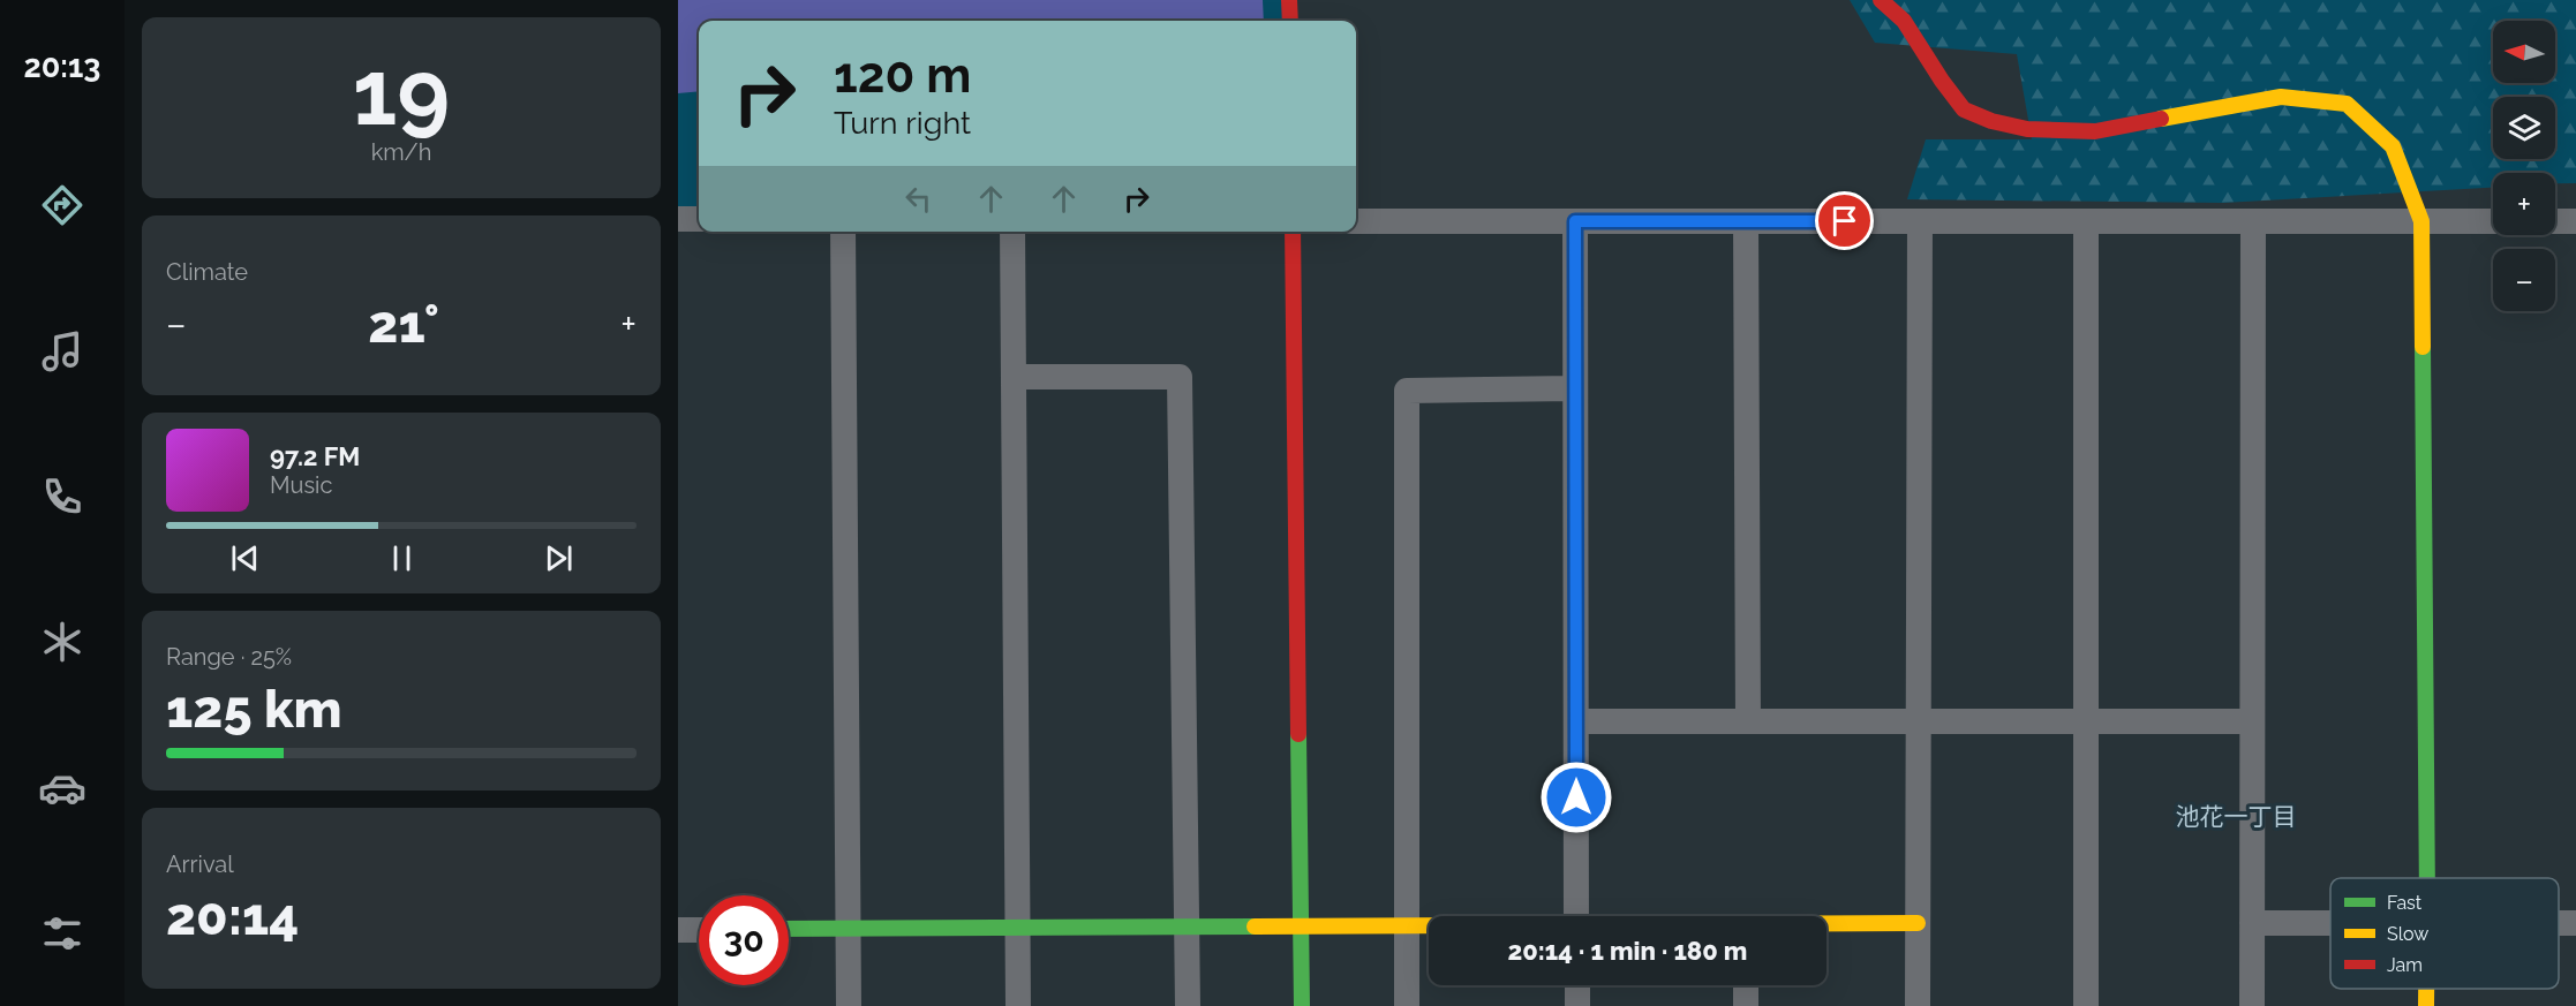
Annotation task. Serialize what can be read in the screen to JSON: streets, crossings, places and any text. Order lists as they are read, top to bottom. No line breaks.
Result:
{"districts":["池花一丁目"],"legend":["Fast","Slow","Jam"],"north":"left","page":{"tabs":"20:13","tile":[["19","km/h"],"Climate",["Range · 25%","125 km"],["Arrival","20:14"]],"map_buttons":["+","−"],"turn":["120 m","Turn right"],"heat":["−","21°","+"],"song":["97.2 FM","Music"],"limit":"30","trip":"20:14 · 1 min · 180 m"}}
